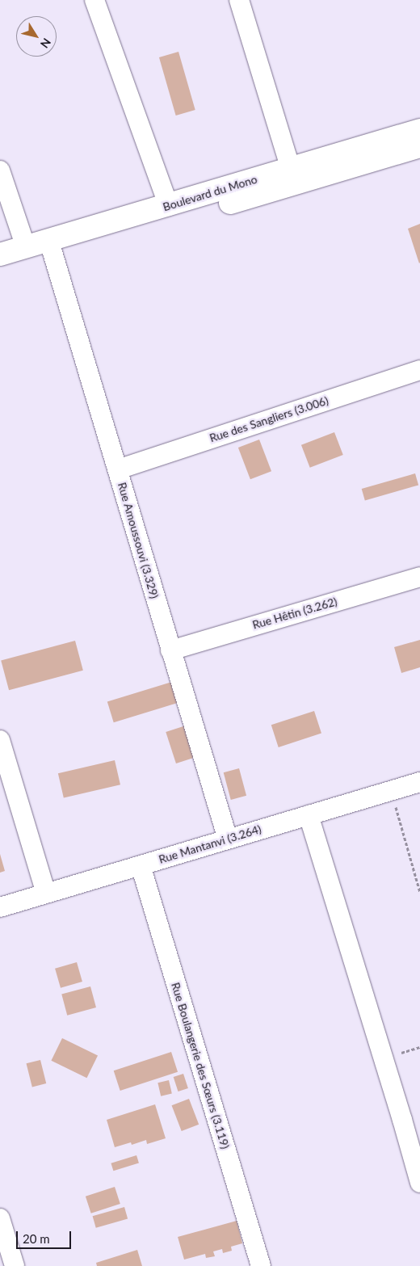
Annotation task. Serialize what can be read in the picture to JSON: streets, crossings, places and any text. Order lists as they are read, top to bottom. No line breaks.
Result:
{"streets":{"main road":["Boulevard du Mono"],"street":["Rue des Sangliers (3.006)","Rue Amoussouvi (3.329)","Rue Hêtin (3.262)","Rue Mantanvi (3.264)","Rue Boulangerie des Sœurs (3.119)"]},"crossings":[["Boulevard du Mono","Rue Amoussouvi (3.329)"],["Rue des Sangliers (3.006)","Rue Amoussouvi (3.329)"],["Rue Amoussouvi (3.329)","Rue Hêtin (3.262)"],["Rue Amoussouvi (3.329)","Rue Mantanvi (3.264)"],["Rue Mantanvi (3.264)","Rue Boulangerie des Sœurs (3.119)"]],"scale_bar":"20 m","north":"bottom right"}
